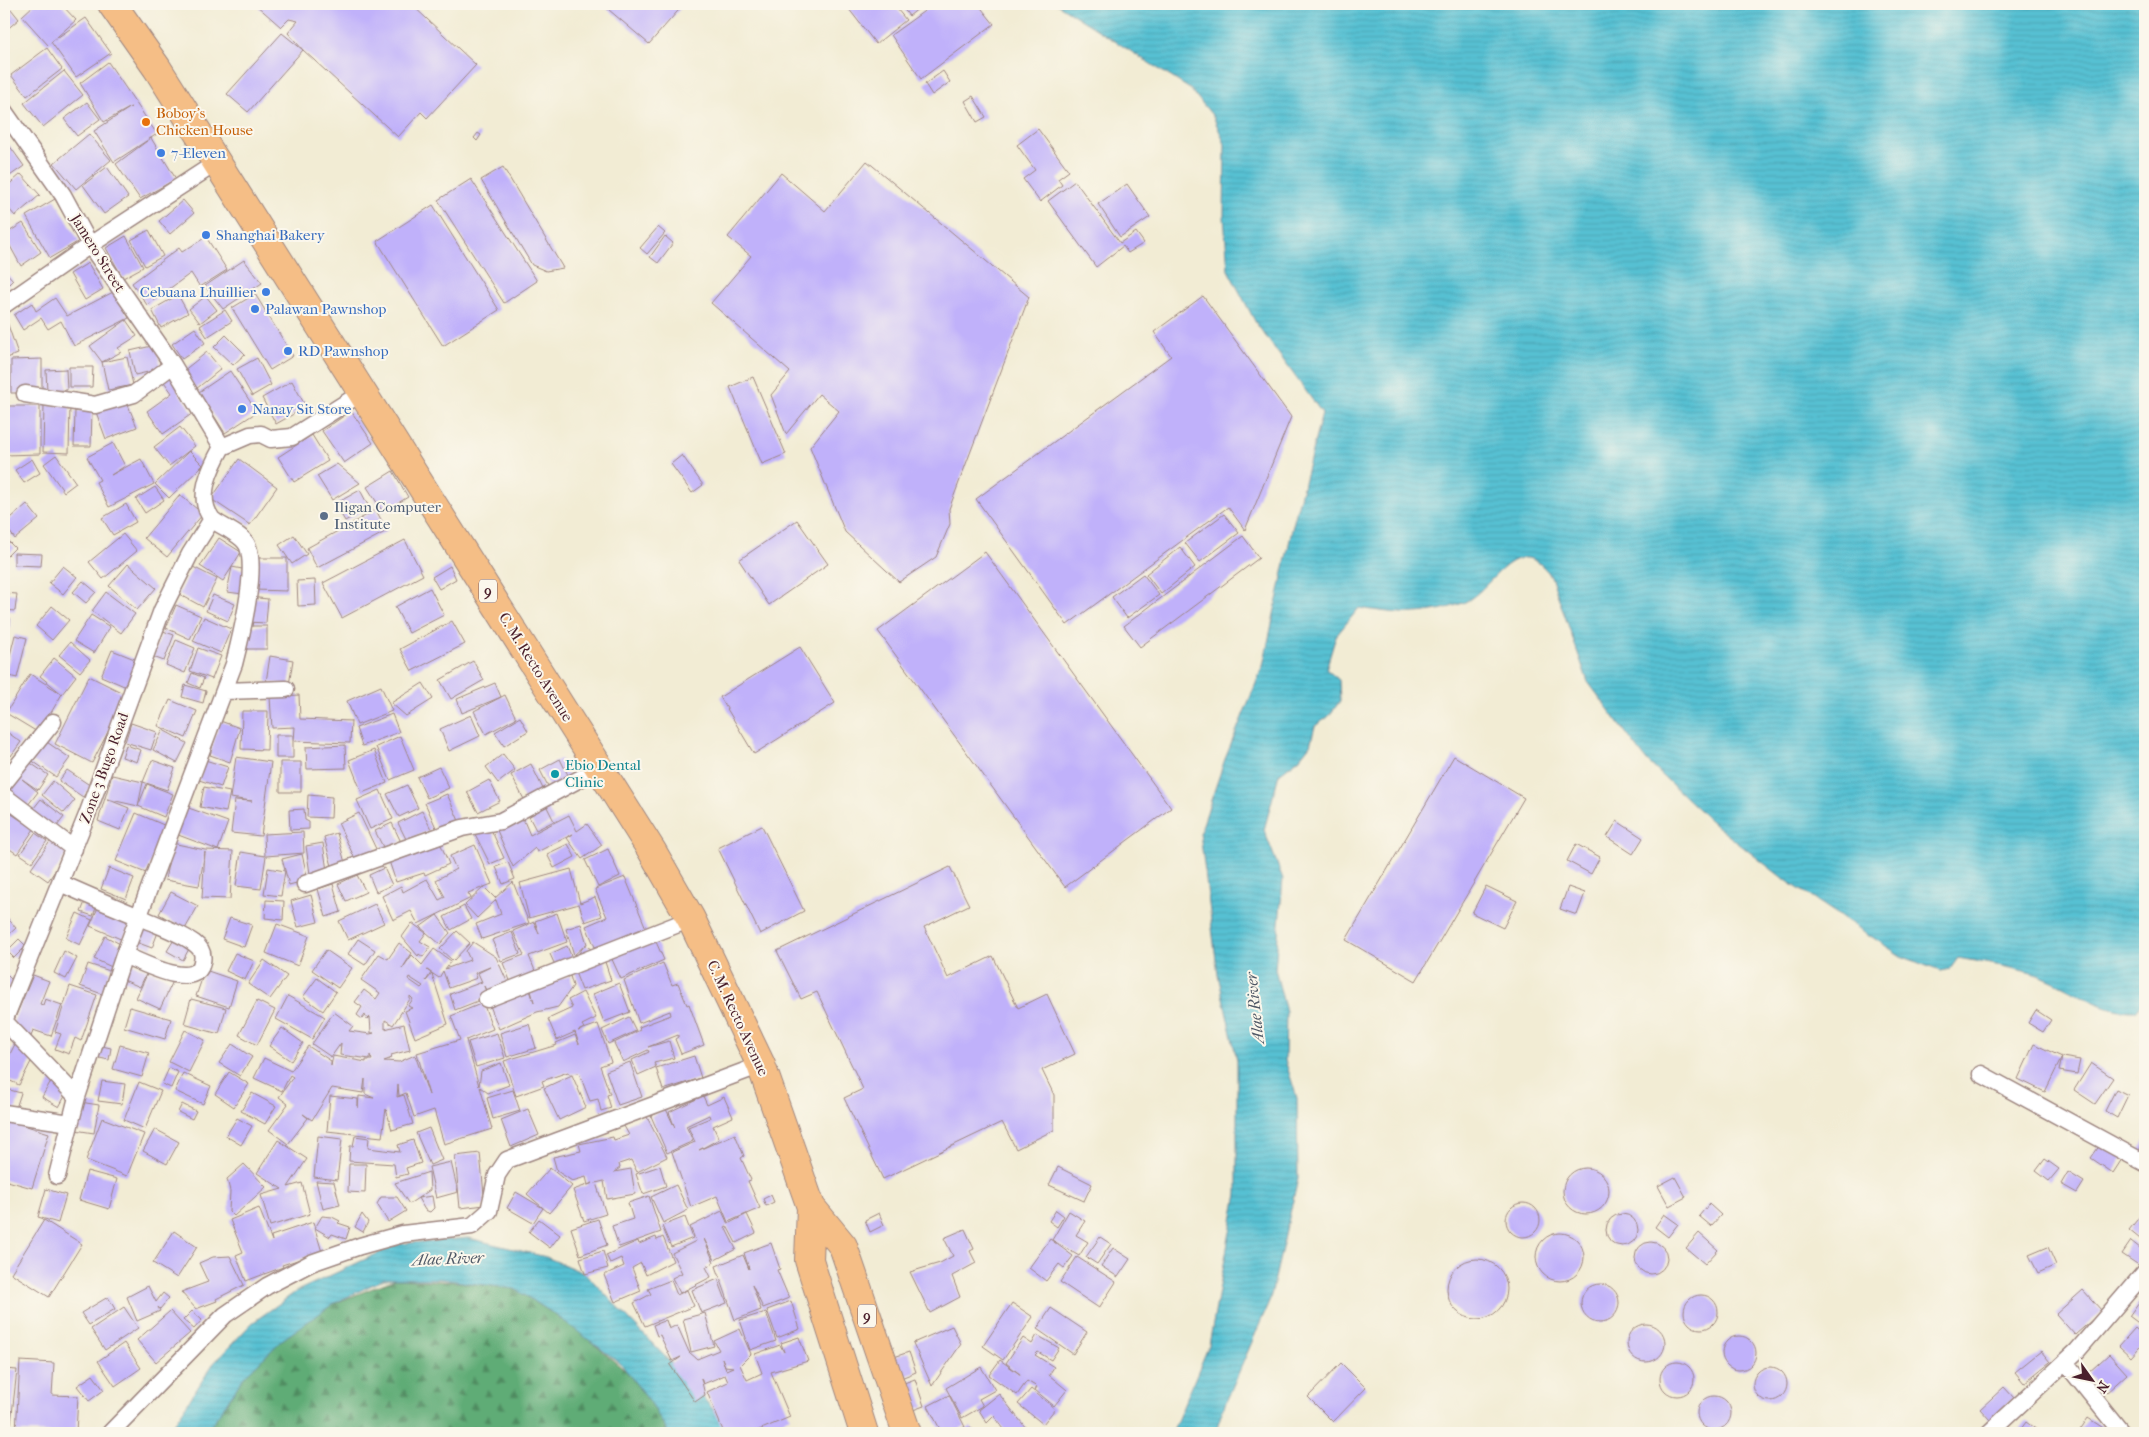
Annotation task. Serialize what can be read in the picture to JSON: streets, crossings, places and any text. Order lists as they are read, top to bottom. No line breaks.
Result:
{"streets":{"highway":["9","C. M. Recto Avenue"],"street":["Jamero Street","Zone 3 Bugo Road"]},"water":["Alae River"],"places":["Boboy's Chicken House","7-Eleven","Shanghai Bakery","Cebuana Lhuillier","Palawan Pawnshop","RD Pawnshop","Nanay Sit Store","Iligan Computer Institute","Ebio Dental Clinic"],"north":"bottom right"}
